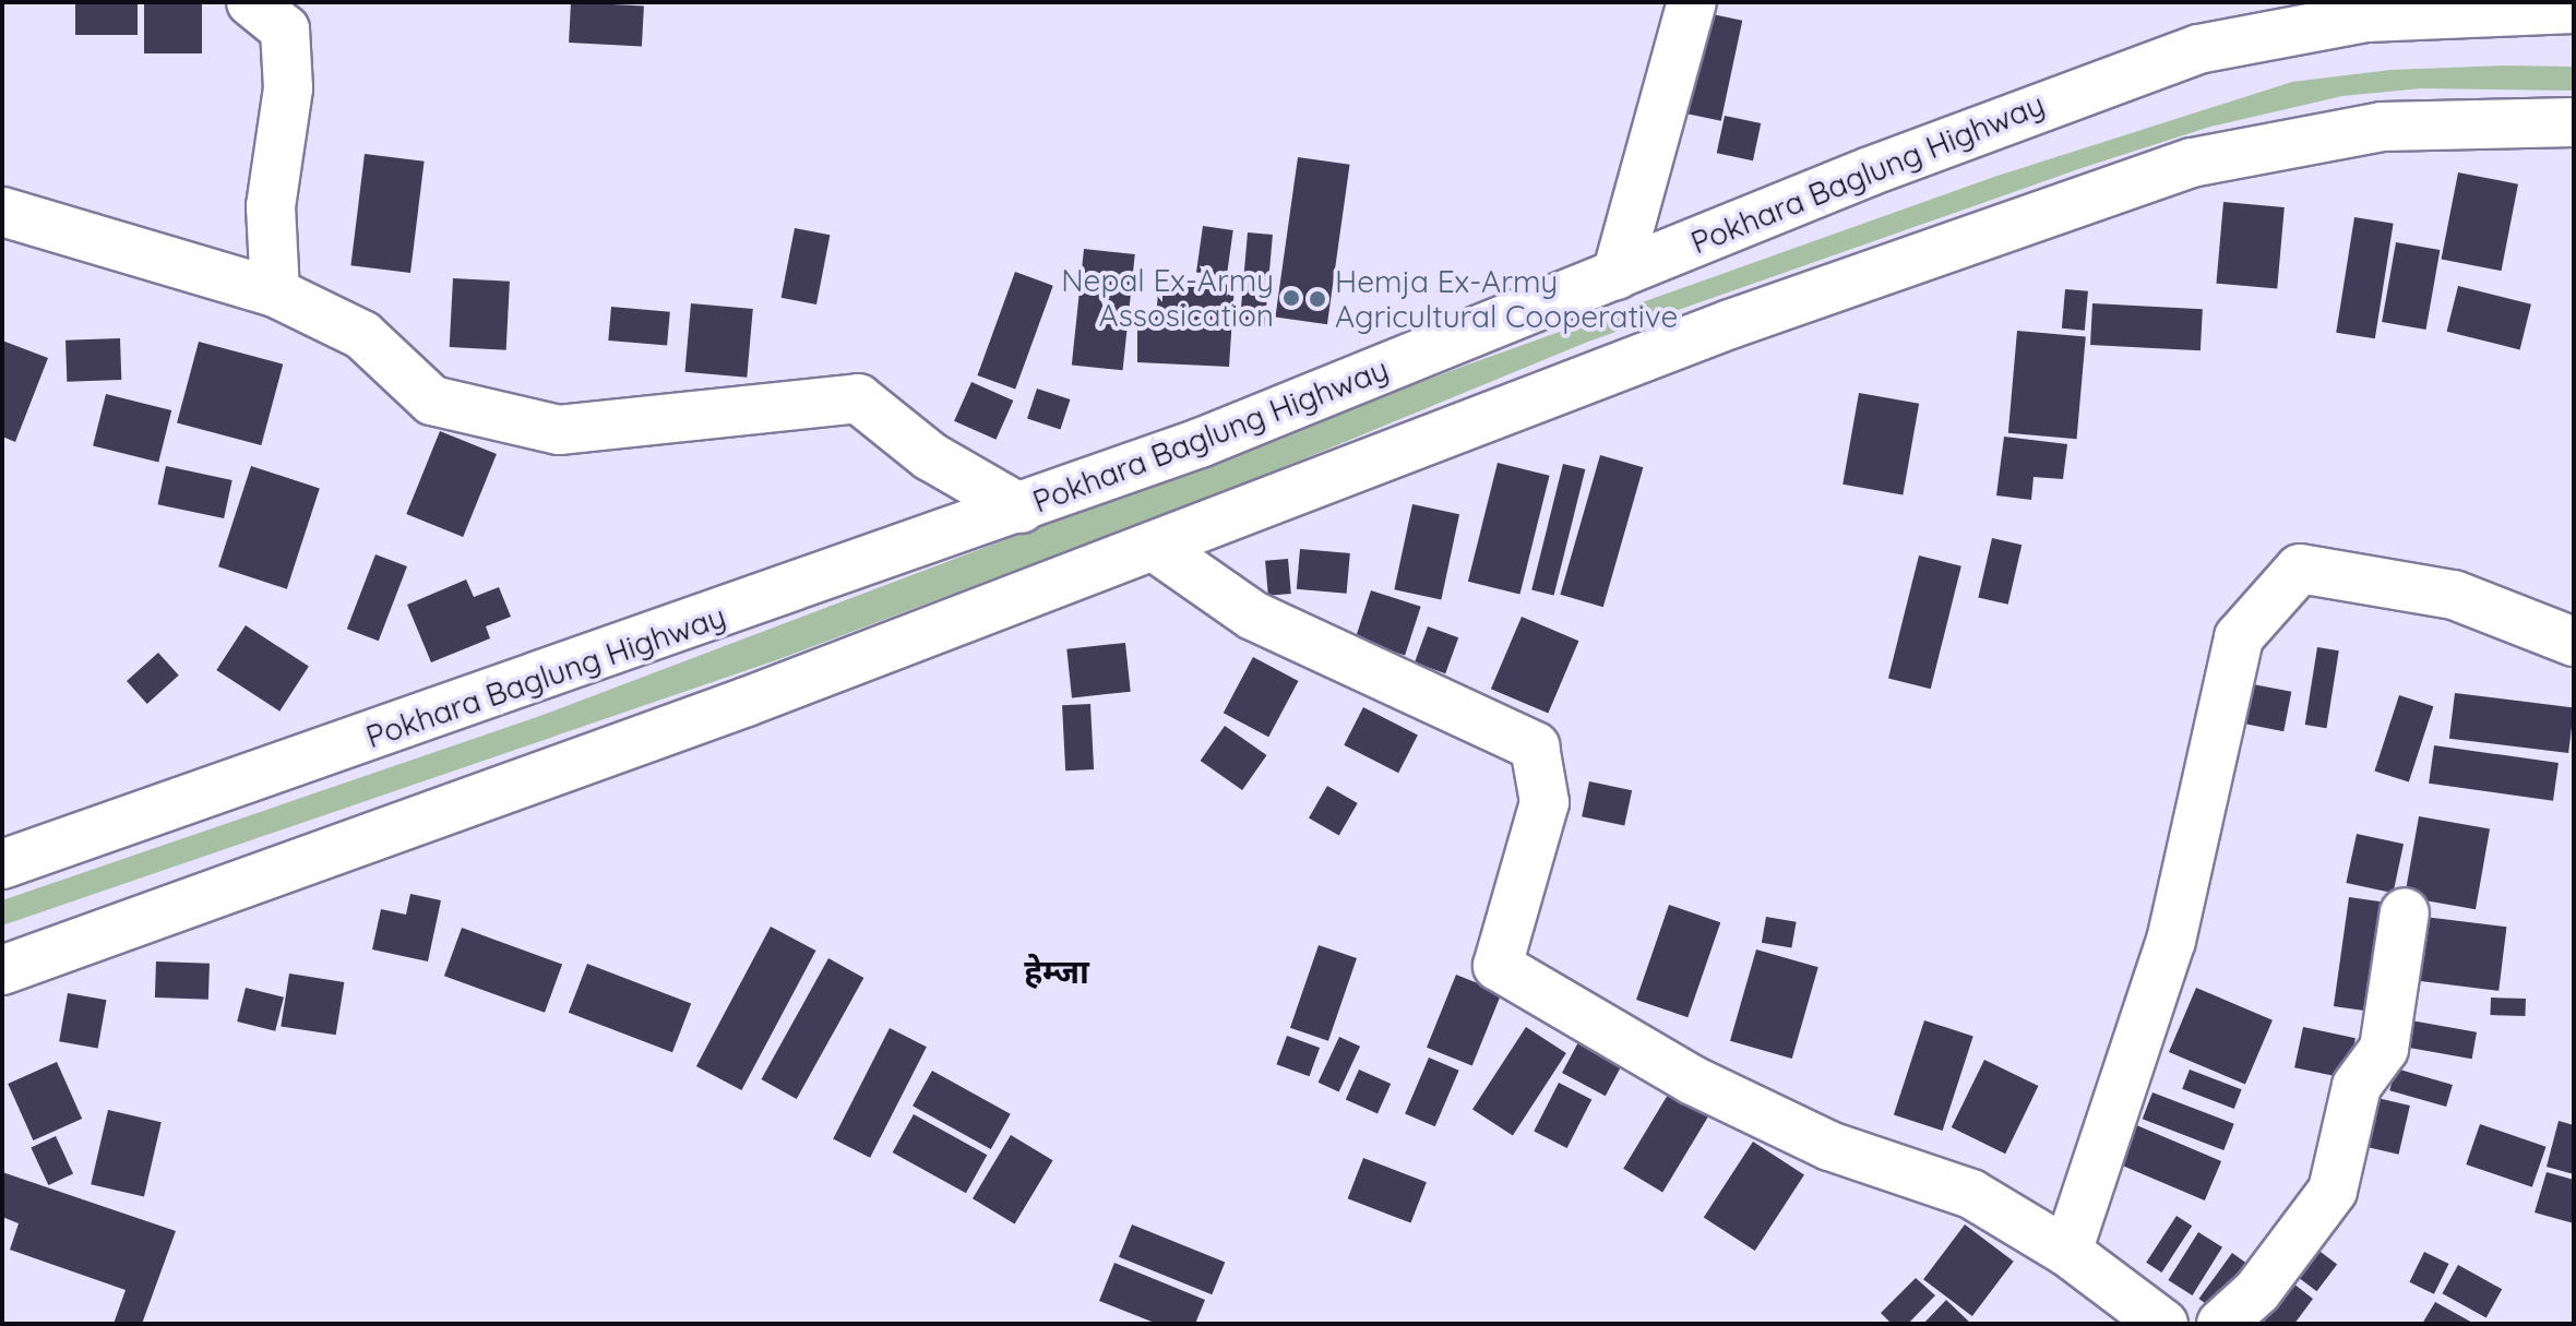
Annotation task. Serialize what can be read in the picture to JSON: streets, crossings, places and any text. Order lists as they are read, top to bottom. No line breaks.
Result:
{"streets":{"main road":["Pokhara Baglung Highway"]},"districts":["हेम्जा"],"places":["Nepal Ex-Army Assosication","Hemja Ex-Army Agricultural Cooperative"]}
